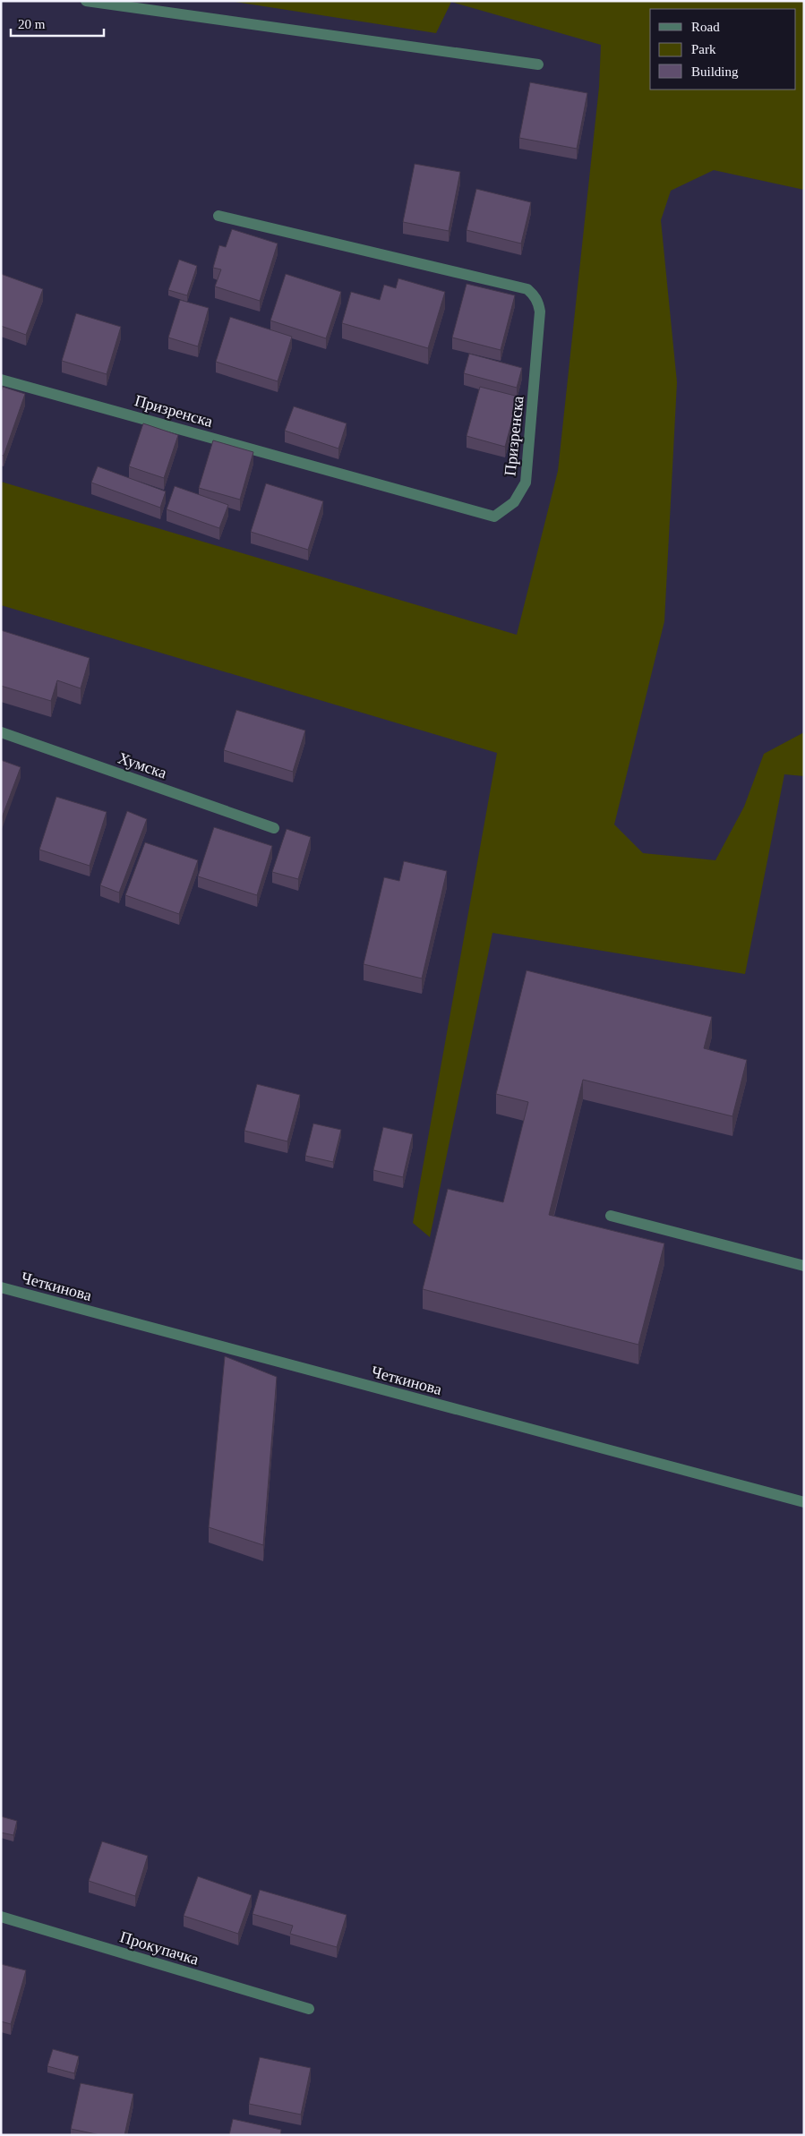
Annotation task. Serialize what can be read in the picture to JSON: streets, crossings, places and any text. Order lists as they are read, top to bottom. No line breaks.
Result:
{"streets":{"street":["Призренска","Хумска","Четкинова","Прокупачка"]},"legend":["Road","Park","Building"],"scale_bar":"20 m"}
